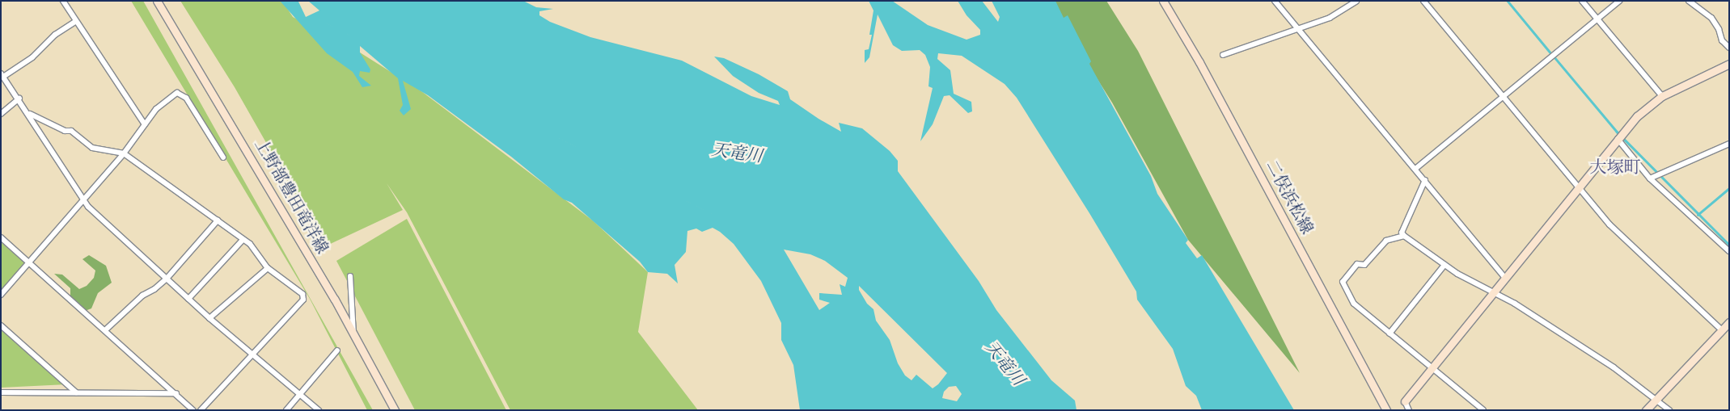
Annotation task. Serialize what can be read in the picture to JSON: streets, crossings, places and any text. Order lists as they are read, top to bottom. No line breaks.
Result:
{"streets":{"main road":["上野部豊田竜洋線","二俣浜松線"]},"districts":["大塚町"],"water":["天竜川"]}
